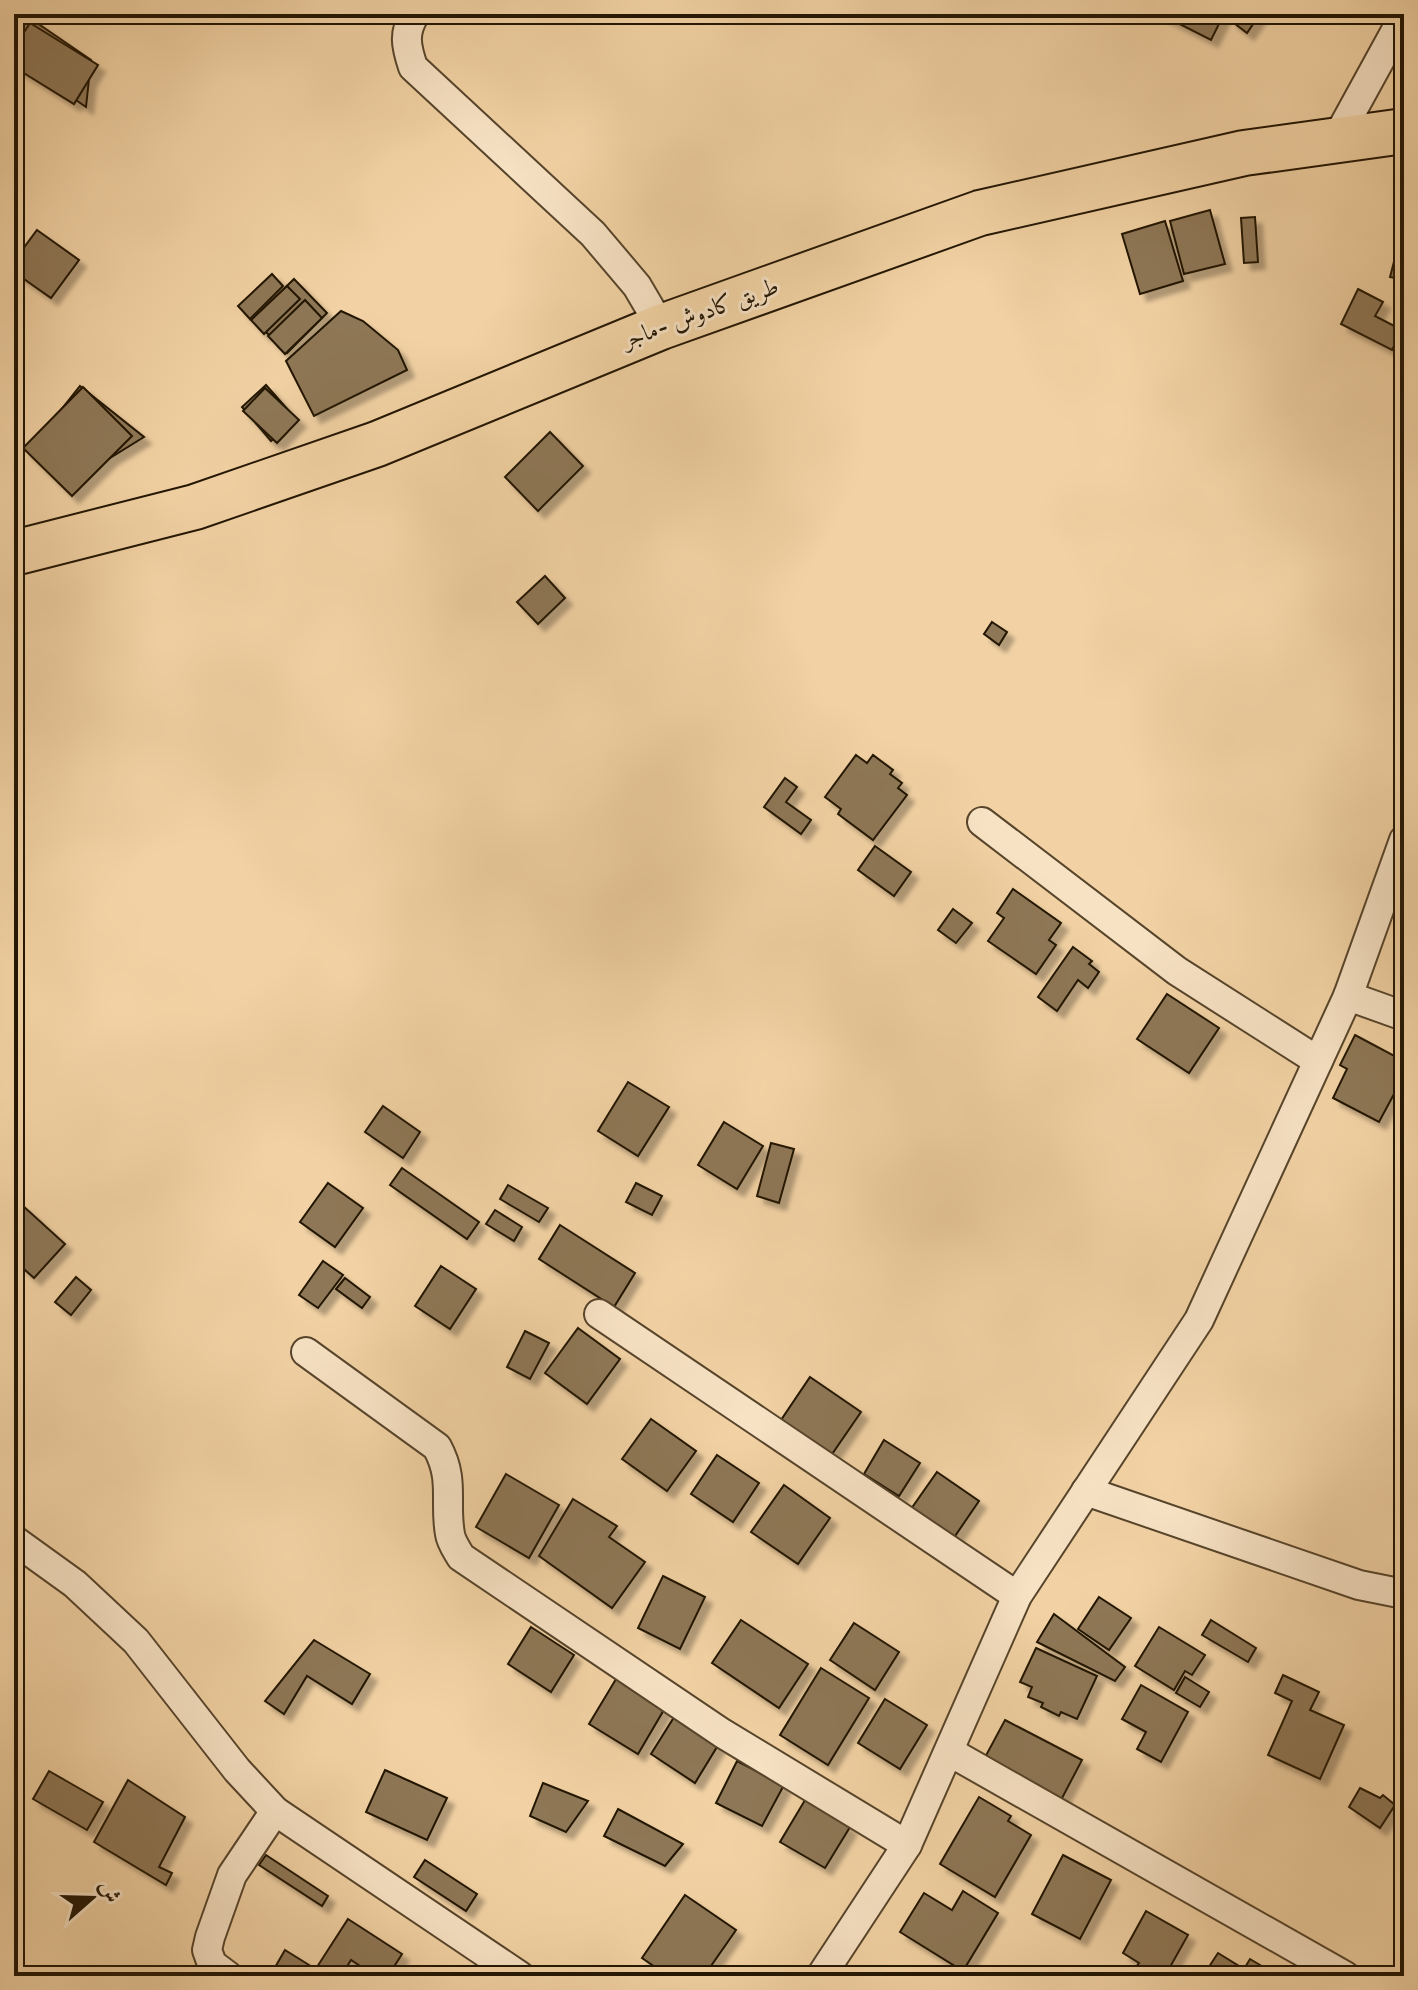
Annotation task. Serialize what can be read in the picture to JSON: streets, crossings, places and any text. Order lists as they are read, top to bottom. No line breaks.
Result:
{"streets":{"highway":["طريق كادوش -ماجر"]},"north":"right"}
